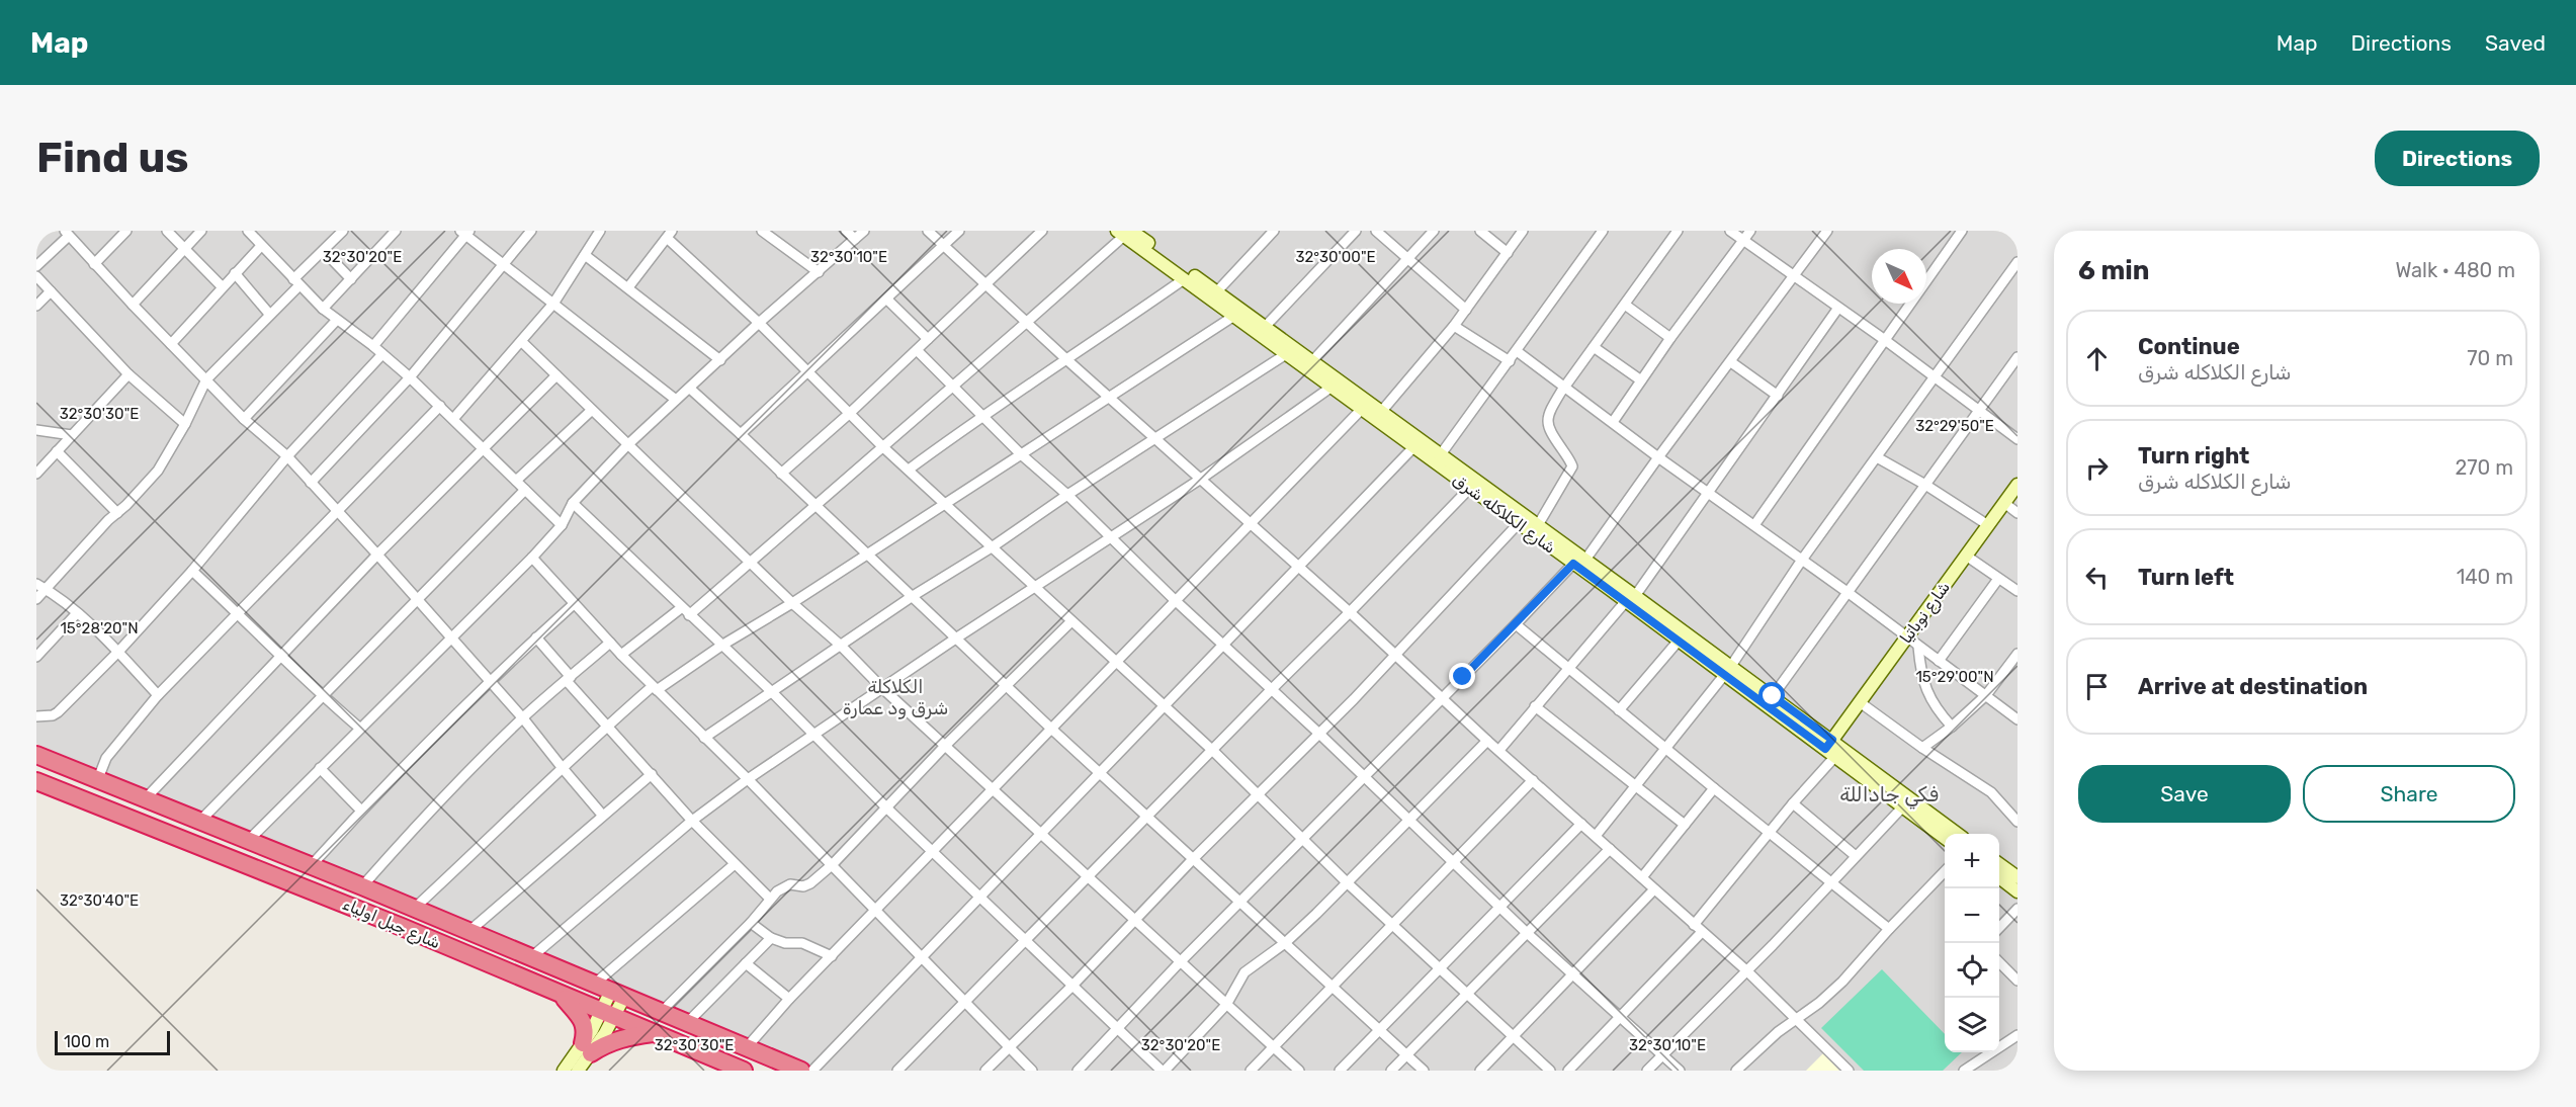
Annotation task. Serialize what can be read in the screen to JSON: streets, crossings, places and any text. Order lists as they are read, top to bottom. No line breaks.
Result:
{"streets":{"highway":["شارع جبل اولياء"],"street":["شارع الكلاكله شرق","شارع نوباتيا"]},"crossings":[["شارع الكلاكله شرق","شارع نوباتيا"]],"districts":["الكلاكلة شرق ود عمارة","فكي جاداللة"],"scale_bar":"100 m","north":"bottom right","page":{"header":"Map","nav":["Map","Directions","Saved"],"buttons":["Directions",["Save","Share"]],"title":"Find us","heading":["6 min","Walk · 480 m"],"list":[["Continue","شارع الكلاكله شرق","70 m"],["Turn right","شارع الكلاكله شرق","270 m"],["Turn left","140 m"],"Arrive at destination"],"map_buttons":["+","−"],"scale":"100 m"},"coordinates":["32°30'20\"E","32°30'10\"E","32°30'00\"E","32°30'30\"E","32°29'50\"E","15°28'20\"N","15°29'00\"N","32°30'40\"E"]}
